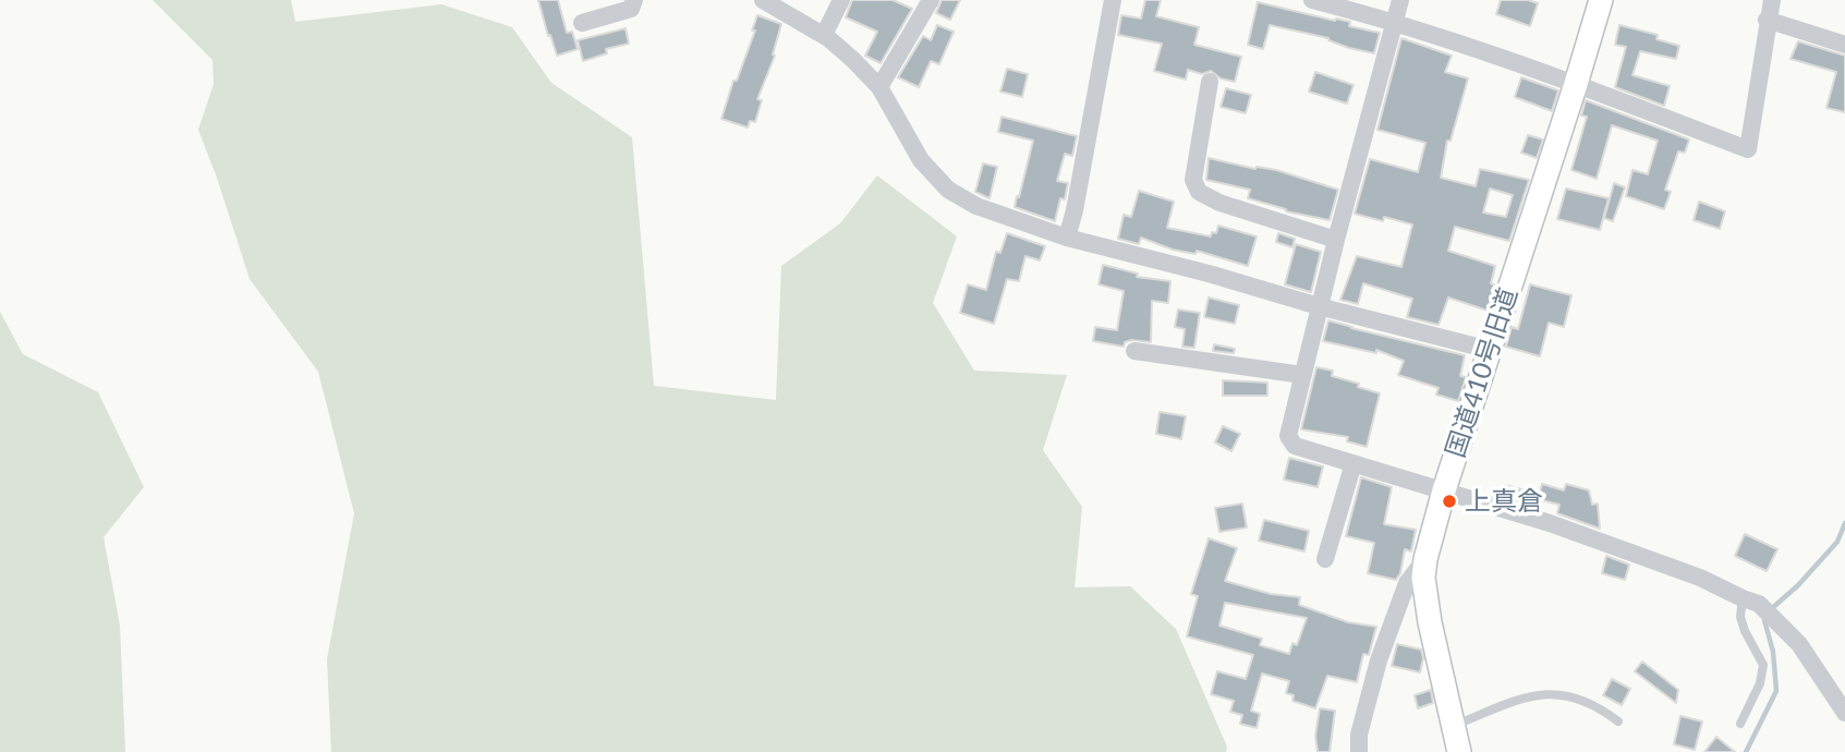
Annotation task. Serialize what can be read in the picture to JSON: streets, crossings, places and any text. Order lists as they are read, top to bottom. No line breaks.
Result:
{"streets":{"street":["国道410号旧道"]},"places":["上真倉"]}
